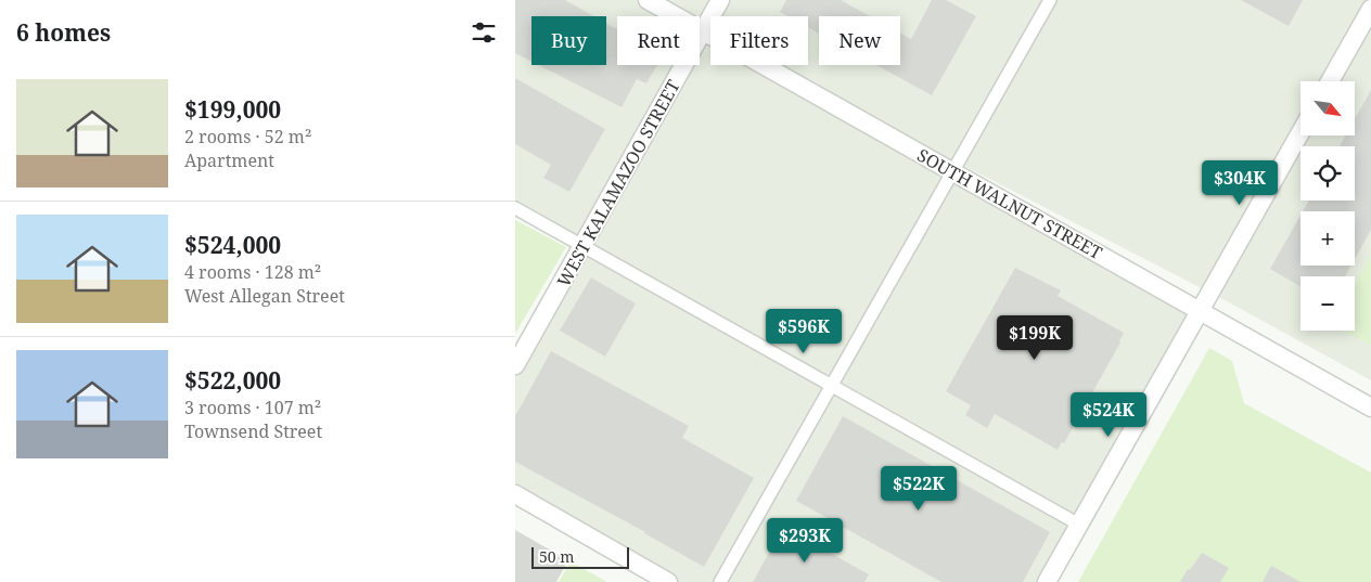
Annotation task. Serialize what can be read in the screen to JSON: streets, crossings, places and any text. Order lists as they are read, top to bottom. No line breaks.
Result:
{"streets":{"street":["WEST KALAMAZOO STREET","SOUTH WALNUT STREET"]},"crossings":[["WEST KALAMAZOO STREET","SOUTH WALNUT STREET"]],"scale_bar":"50 m","north":"bottom right","page":{"heading":"6 homes","chip":["Buy","Rent","Filters","New"],"list":[{"name":"$199,000","note":"2 rooms · 52 m² · Apartment"},{"name":"$524,000","note":"4 rooms · 128 m² · West Allegan Street"},{"name":"$522,000","note":"3 rooms · 107 m² · Townsend Street"}],"map_buttons":["+","−"],"price":["$304K","$596K","$199K","$524K","$522K","$293K"],"scale":"50 m"}}
